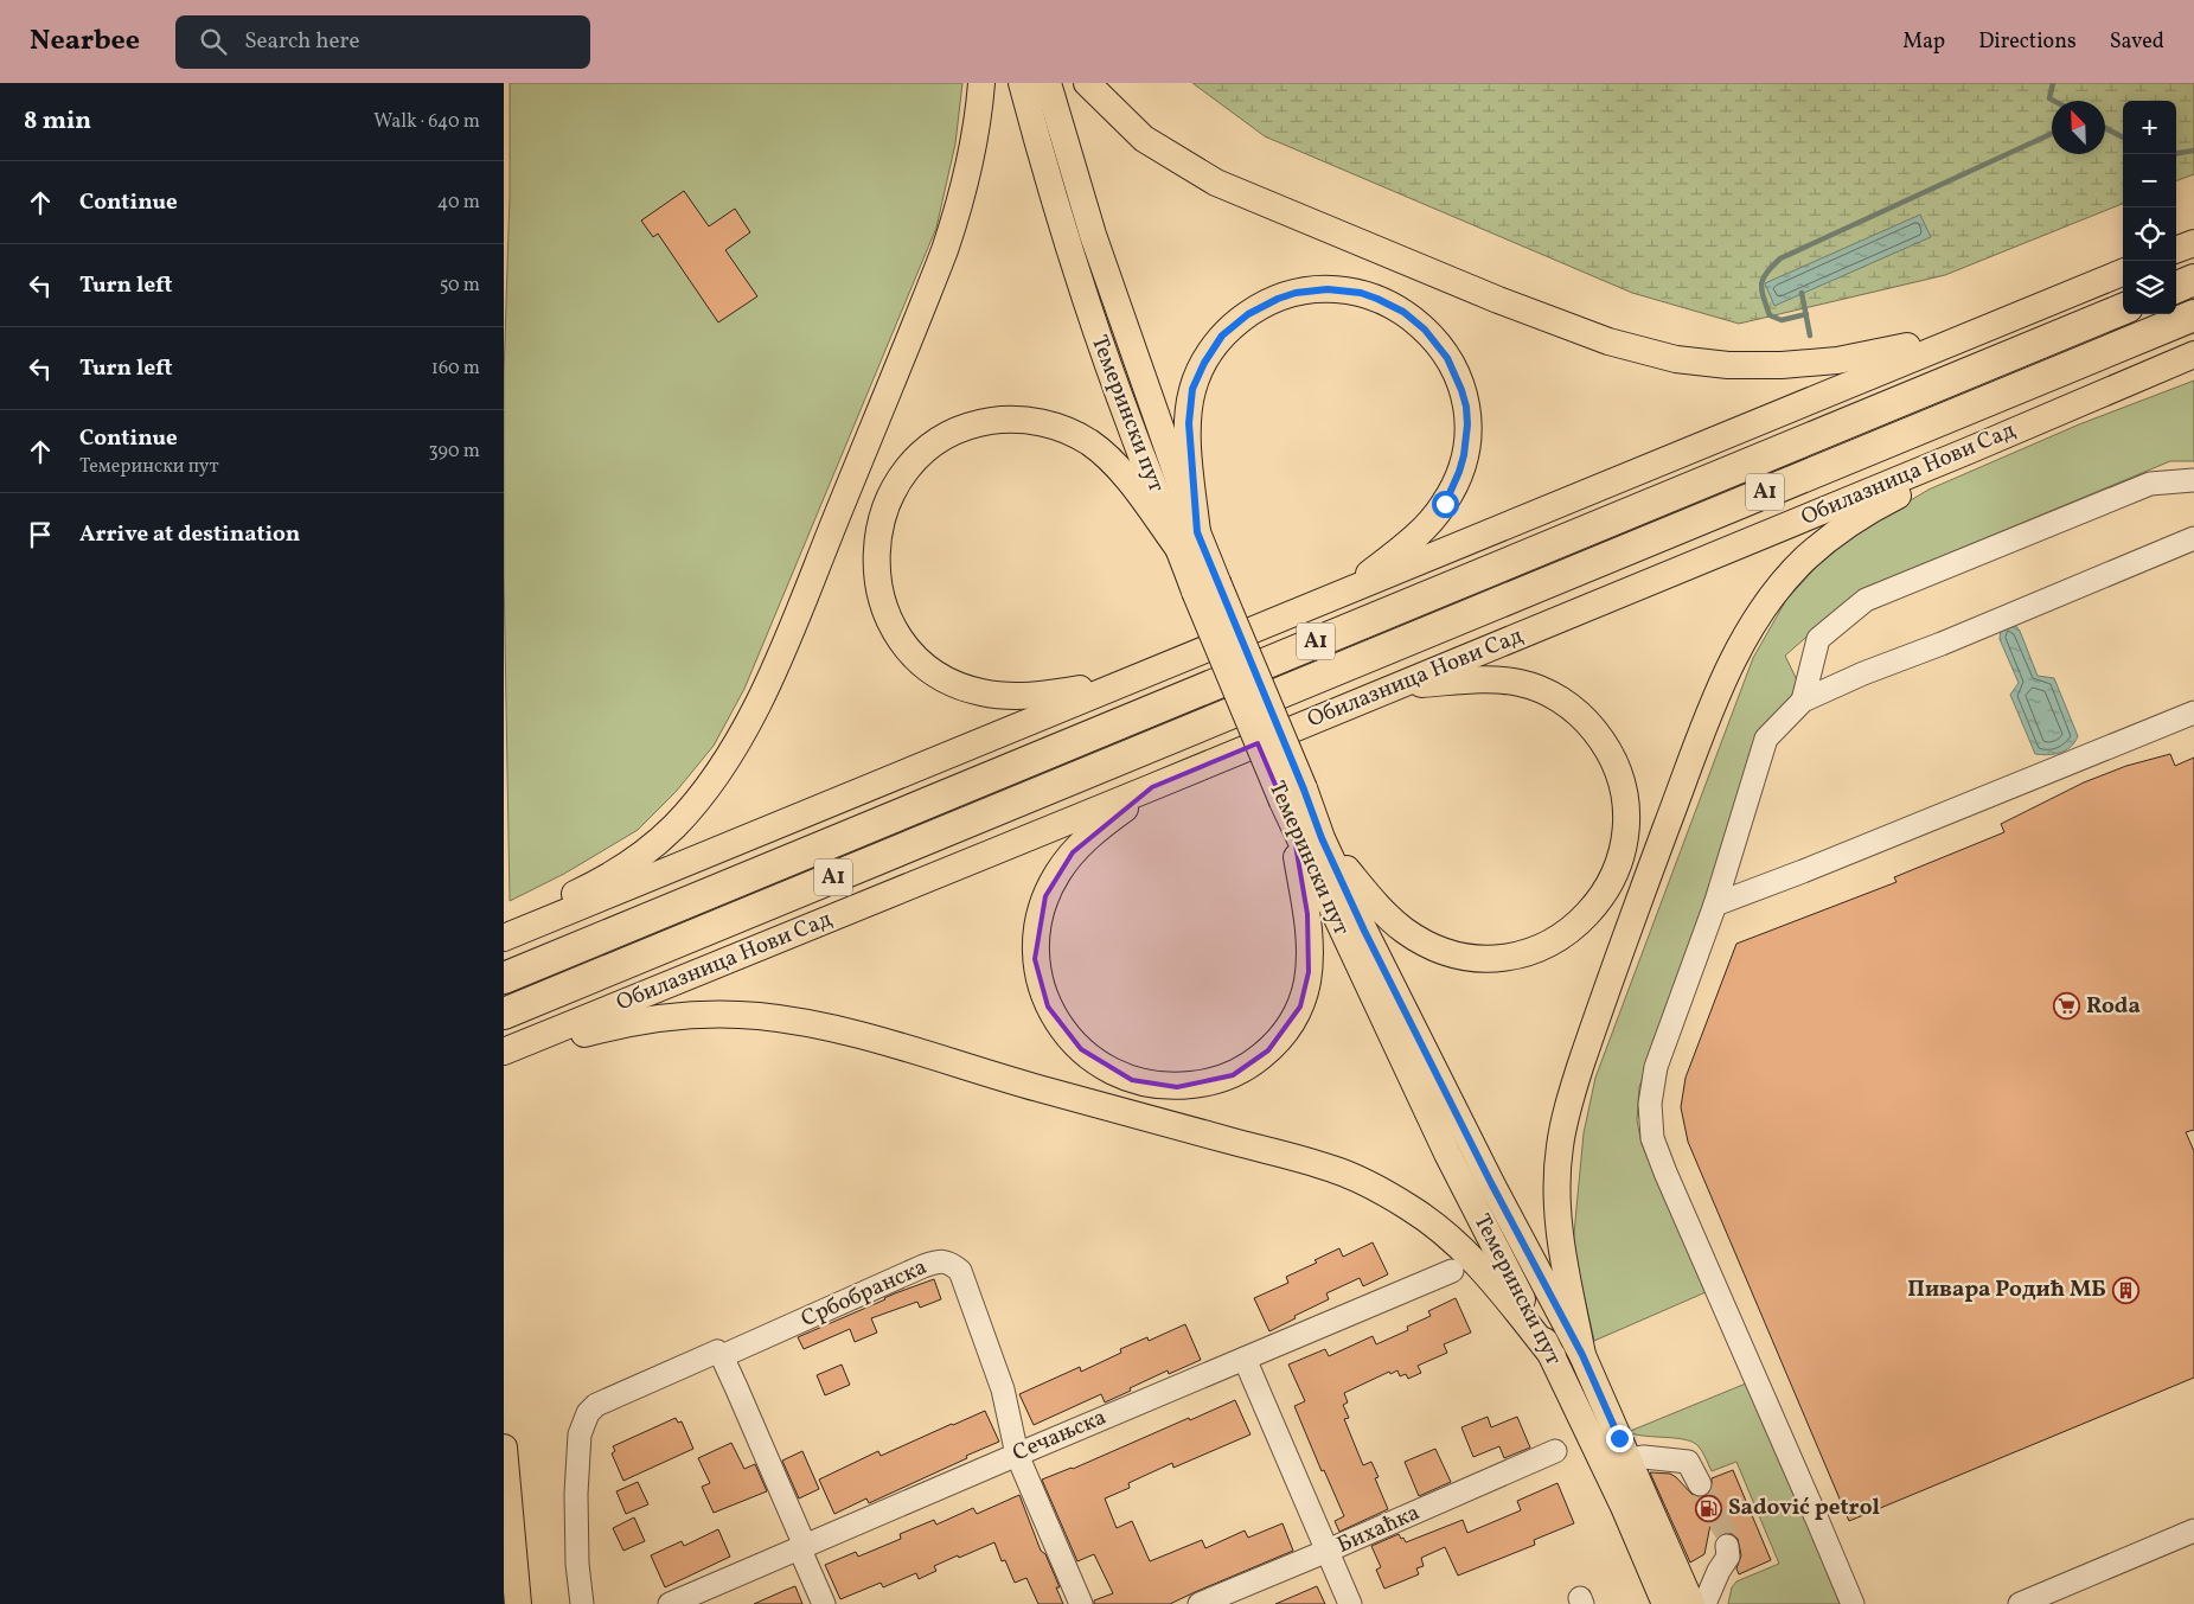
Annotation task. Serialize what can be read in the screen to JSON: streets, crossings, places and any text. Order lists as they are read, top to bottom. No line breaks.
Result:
{"streets":{"highway":["A1"],"main road":["Темерински пут","Обилазница Нови Сад"],"street":["Србобранска","Сечањска","Бихаћка"]},"crossings":[["Србобранска","Сечањска"]],"places":{"supermarket":["Roda"],"building":["Пивара Родић МБ"],"fuel station":["Sadović petrol"]},"north":"top left","page":{"header":"Nearbee","search":"Search here","nav":["Map","Directions","Saved"],"heading":["8 min","Walk · 640 m"],"map_buttons":["+","−"],"list":[["Continue","40 m"],["Turn left","50 m"],["Turn left","160 m"],["Continue","Темерински пут","390 m"],"Arrive at destination"]}}
